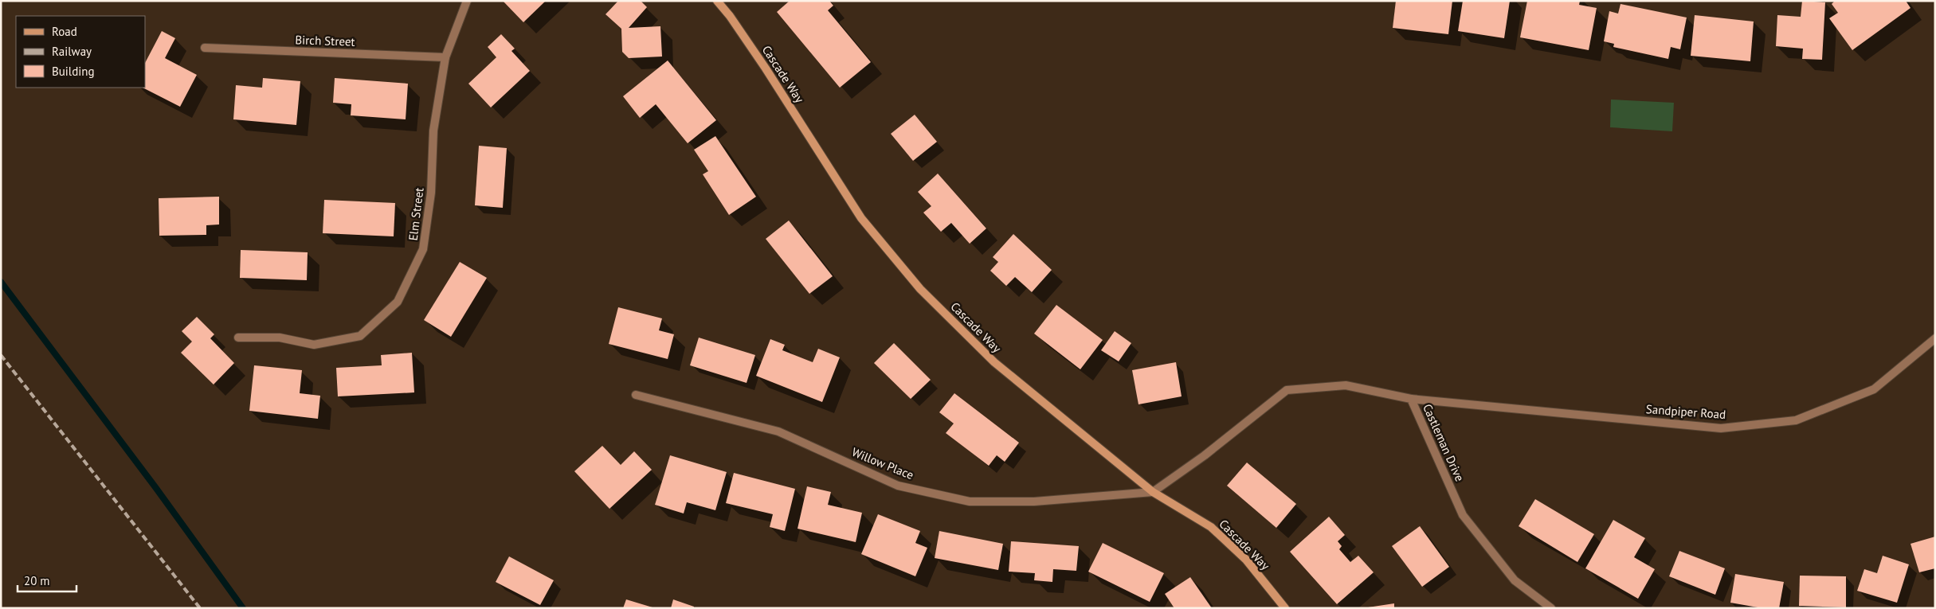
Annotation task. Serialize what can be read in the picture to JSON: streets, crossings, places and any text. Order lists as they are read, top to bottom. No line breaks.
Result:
{"streets":{"street":["Birch Street","Cascade Way","Elm Street","Sandpiper Road","Castleman Drive","Willow Place"]},"crossings":[["Birch Street","Elm Street"],["Cascade Way","Castleman Drive"],["Cascade Way","Willow Place"],["Sandpiper Road","Castleman Drive"],["Castleman Drive","Willow Place"]],"legend":["Road","Railway","Building"],"scale_bar":"20 m"}
